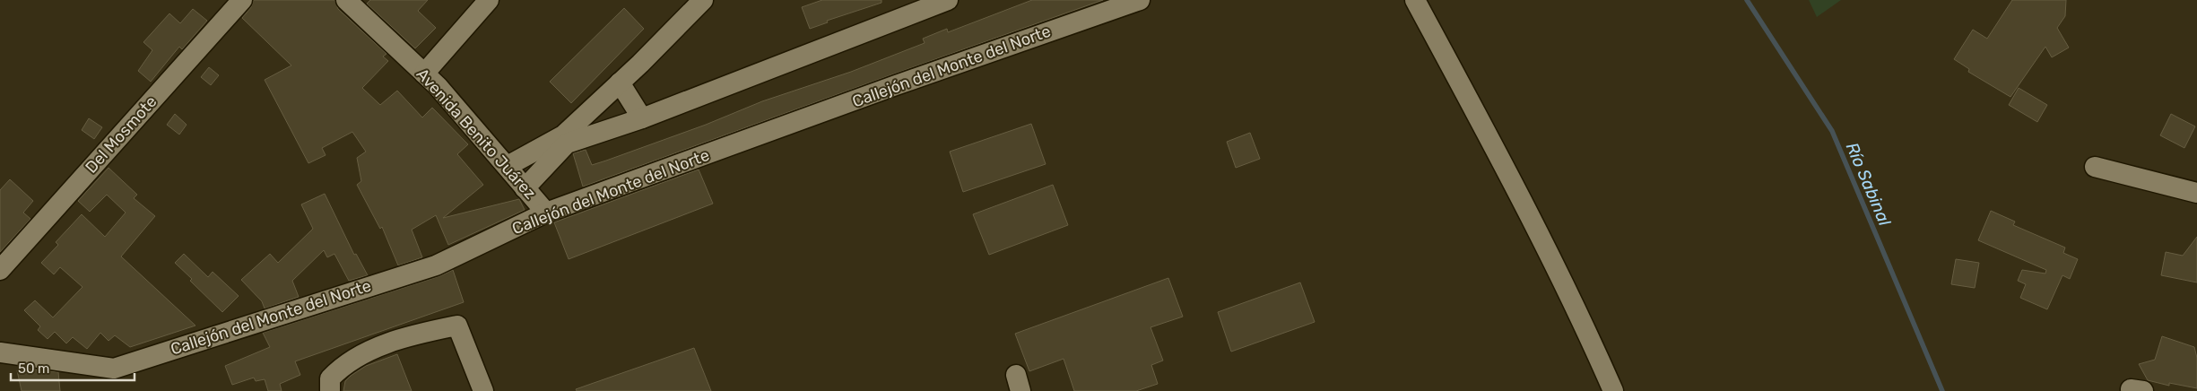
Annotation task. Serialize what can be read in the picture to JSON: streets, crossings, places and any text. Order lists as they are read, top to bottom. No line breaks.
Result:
{"streets":{"street":["Callejón del Monte del Norte","Avenida Benito Juárez","Del Mosmote"]},"crossings":[["Callejón del Monte del Norte","Avenida Benito Juárez"]],"water":["Río Sabinal"],"scale_bar":"50 m"}
